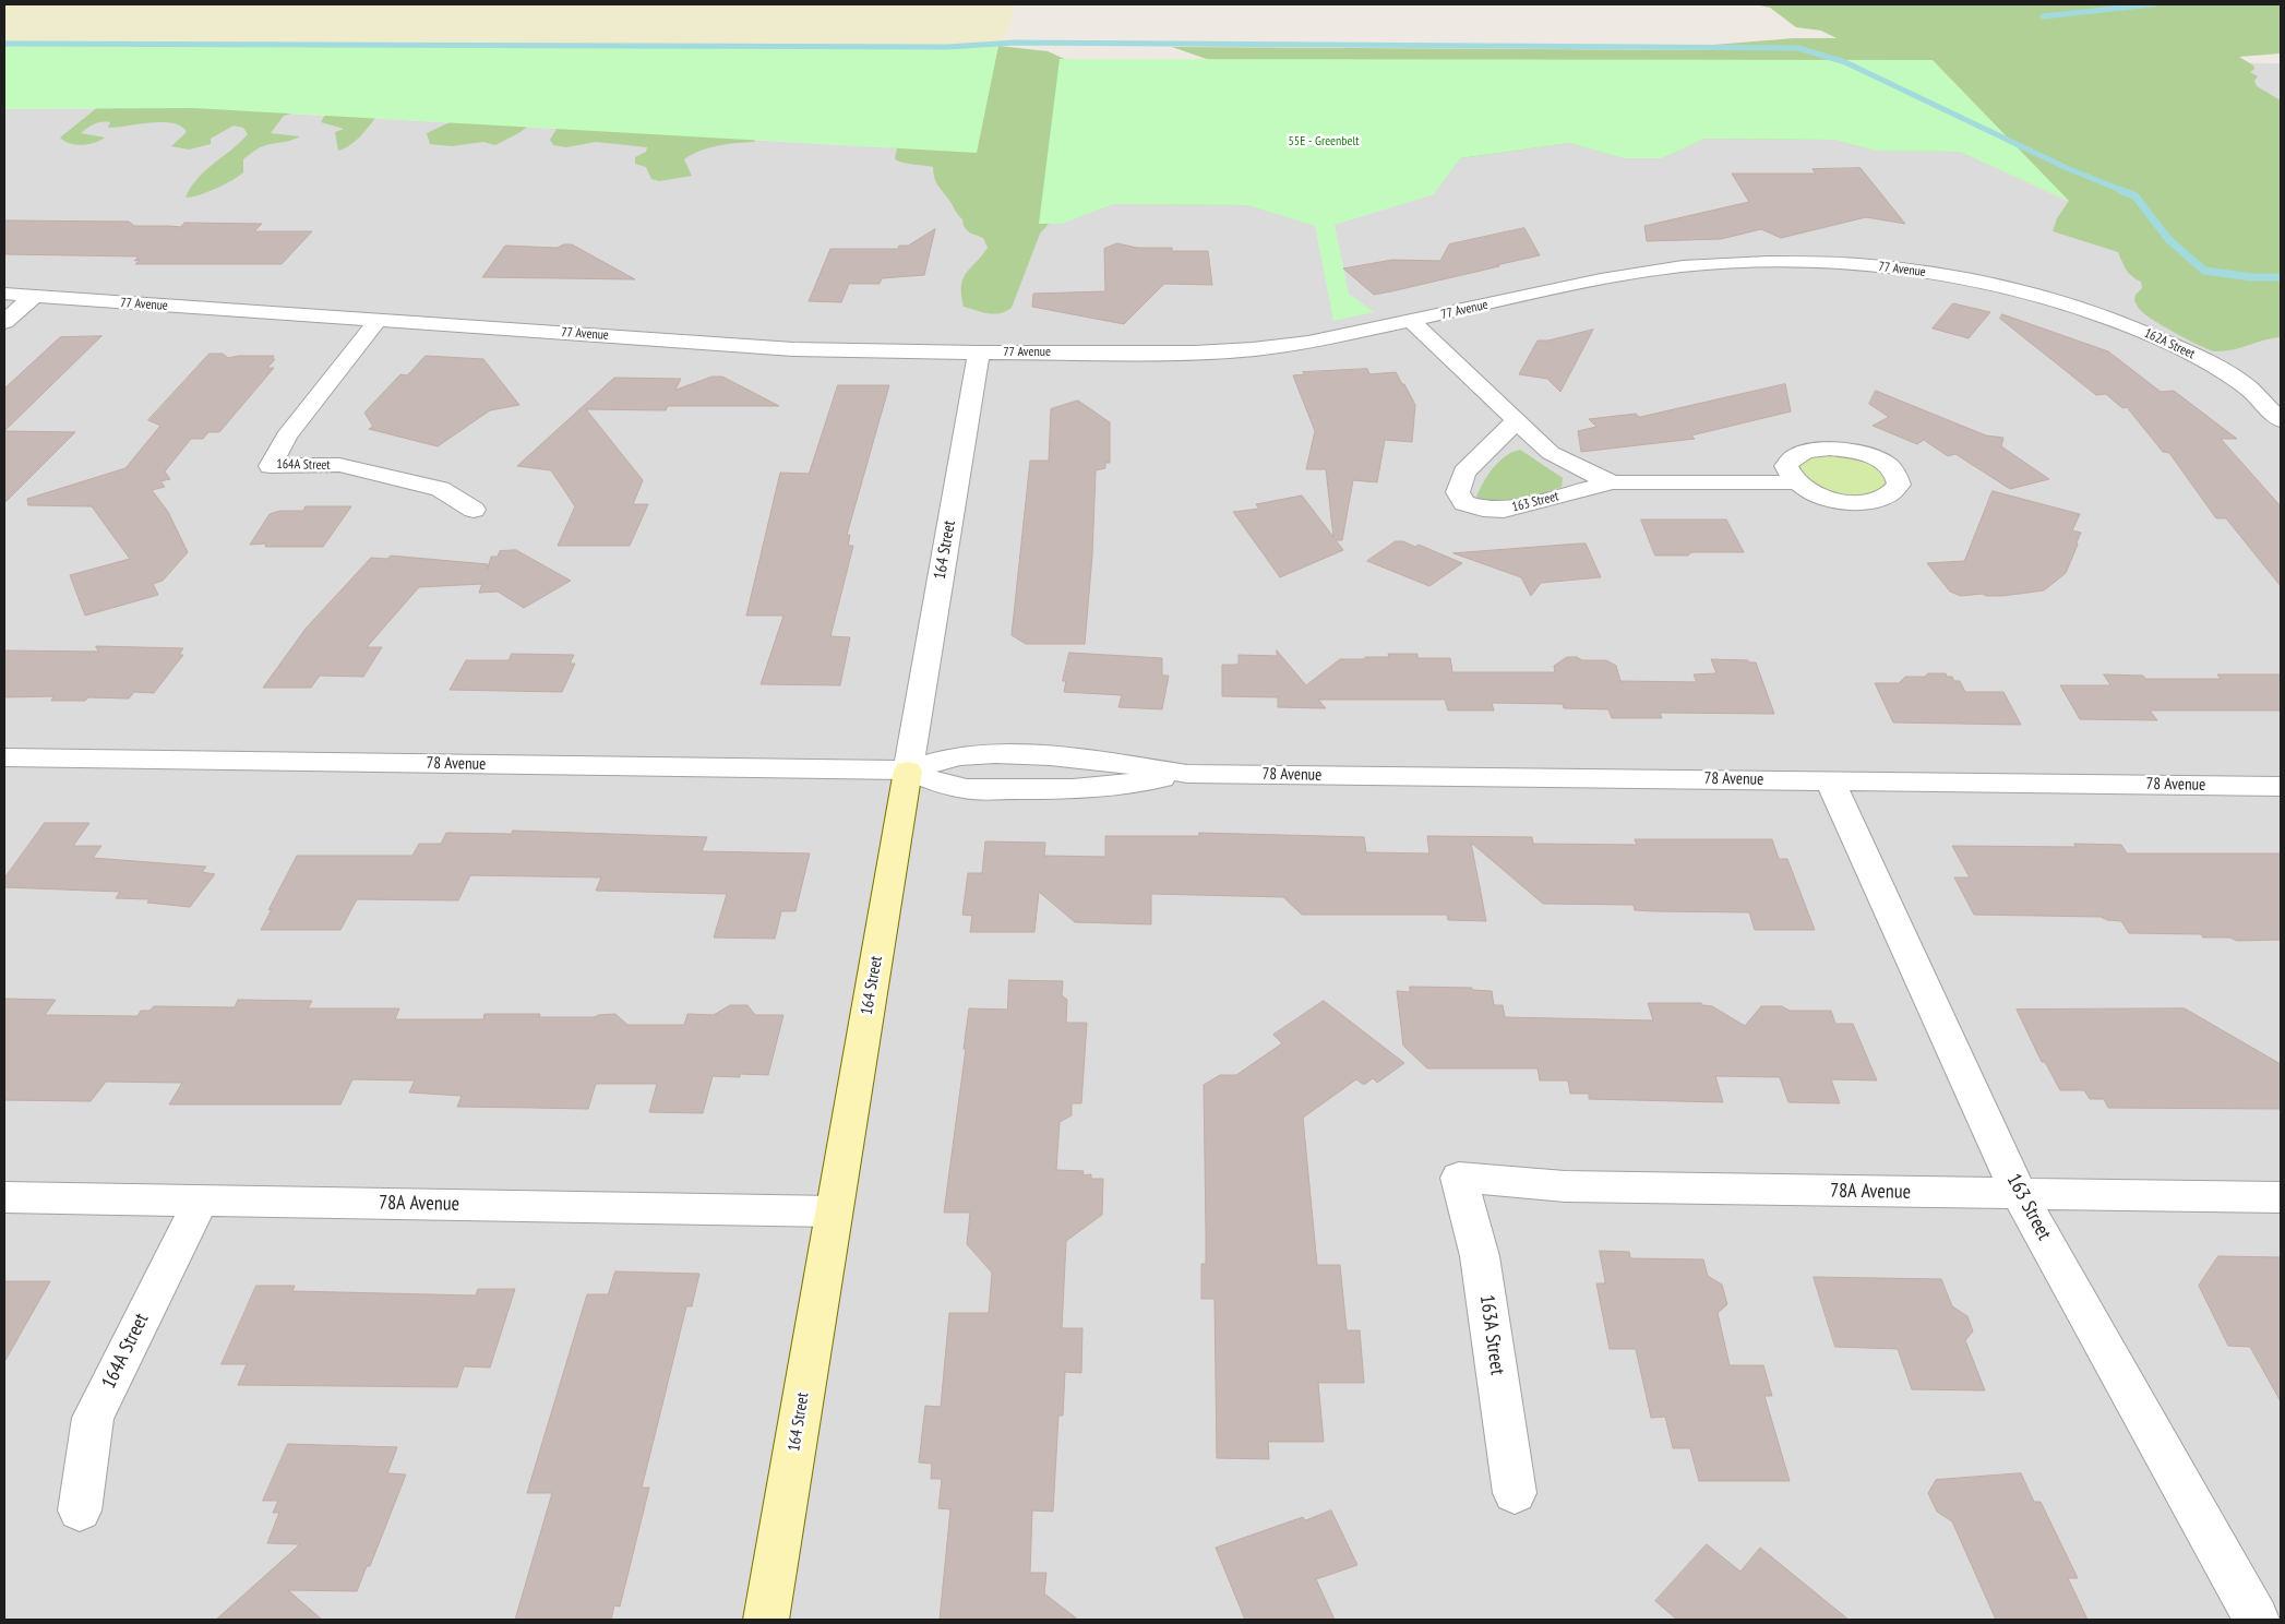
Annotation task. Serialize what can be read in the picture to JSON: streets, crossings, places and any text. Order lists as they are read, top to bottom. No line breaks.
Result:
{"streets":{"street":["77 Avenue","162A Street","164A Street","163 Street","164 Street","78 Avenue","78A Avenue","163A Street"]},"crossings":[["77 Avenue","162A Street"],["77 Avenue","164A Street"],["77 Avenue","163 Street"],["77 Avenue","164 Street"],["164A Street","78A Avenue"],["163 Street","78 Avenue"],["163 Street","78A Avenue"],["164 Street","78 Avenue"],["164 Street","78A Avenue"],["78A Avenue","163A Street"]],"parks":["55E - Greenbelt"]}
